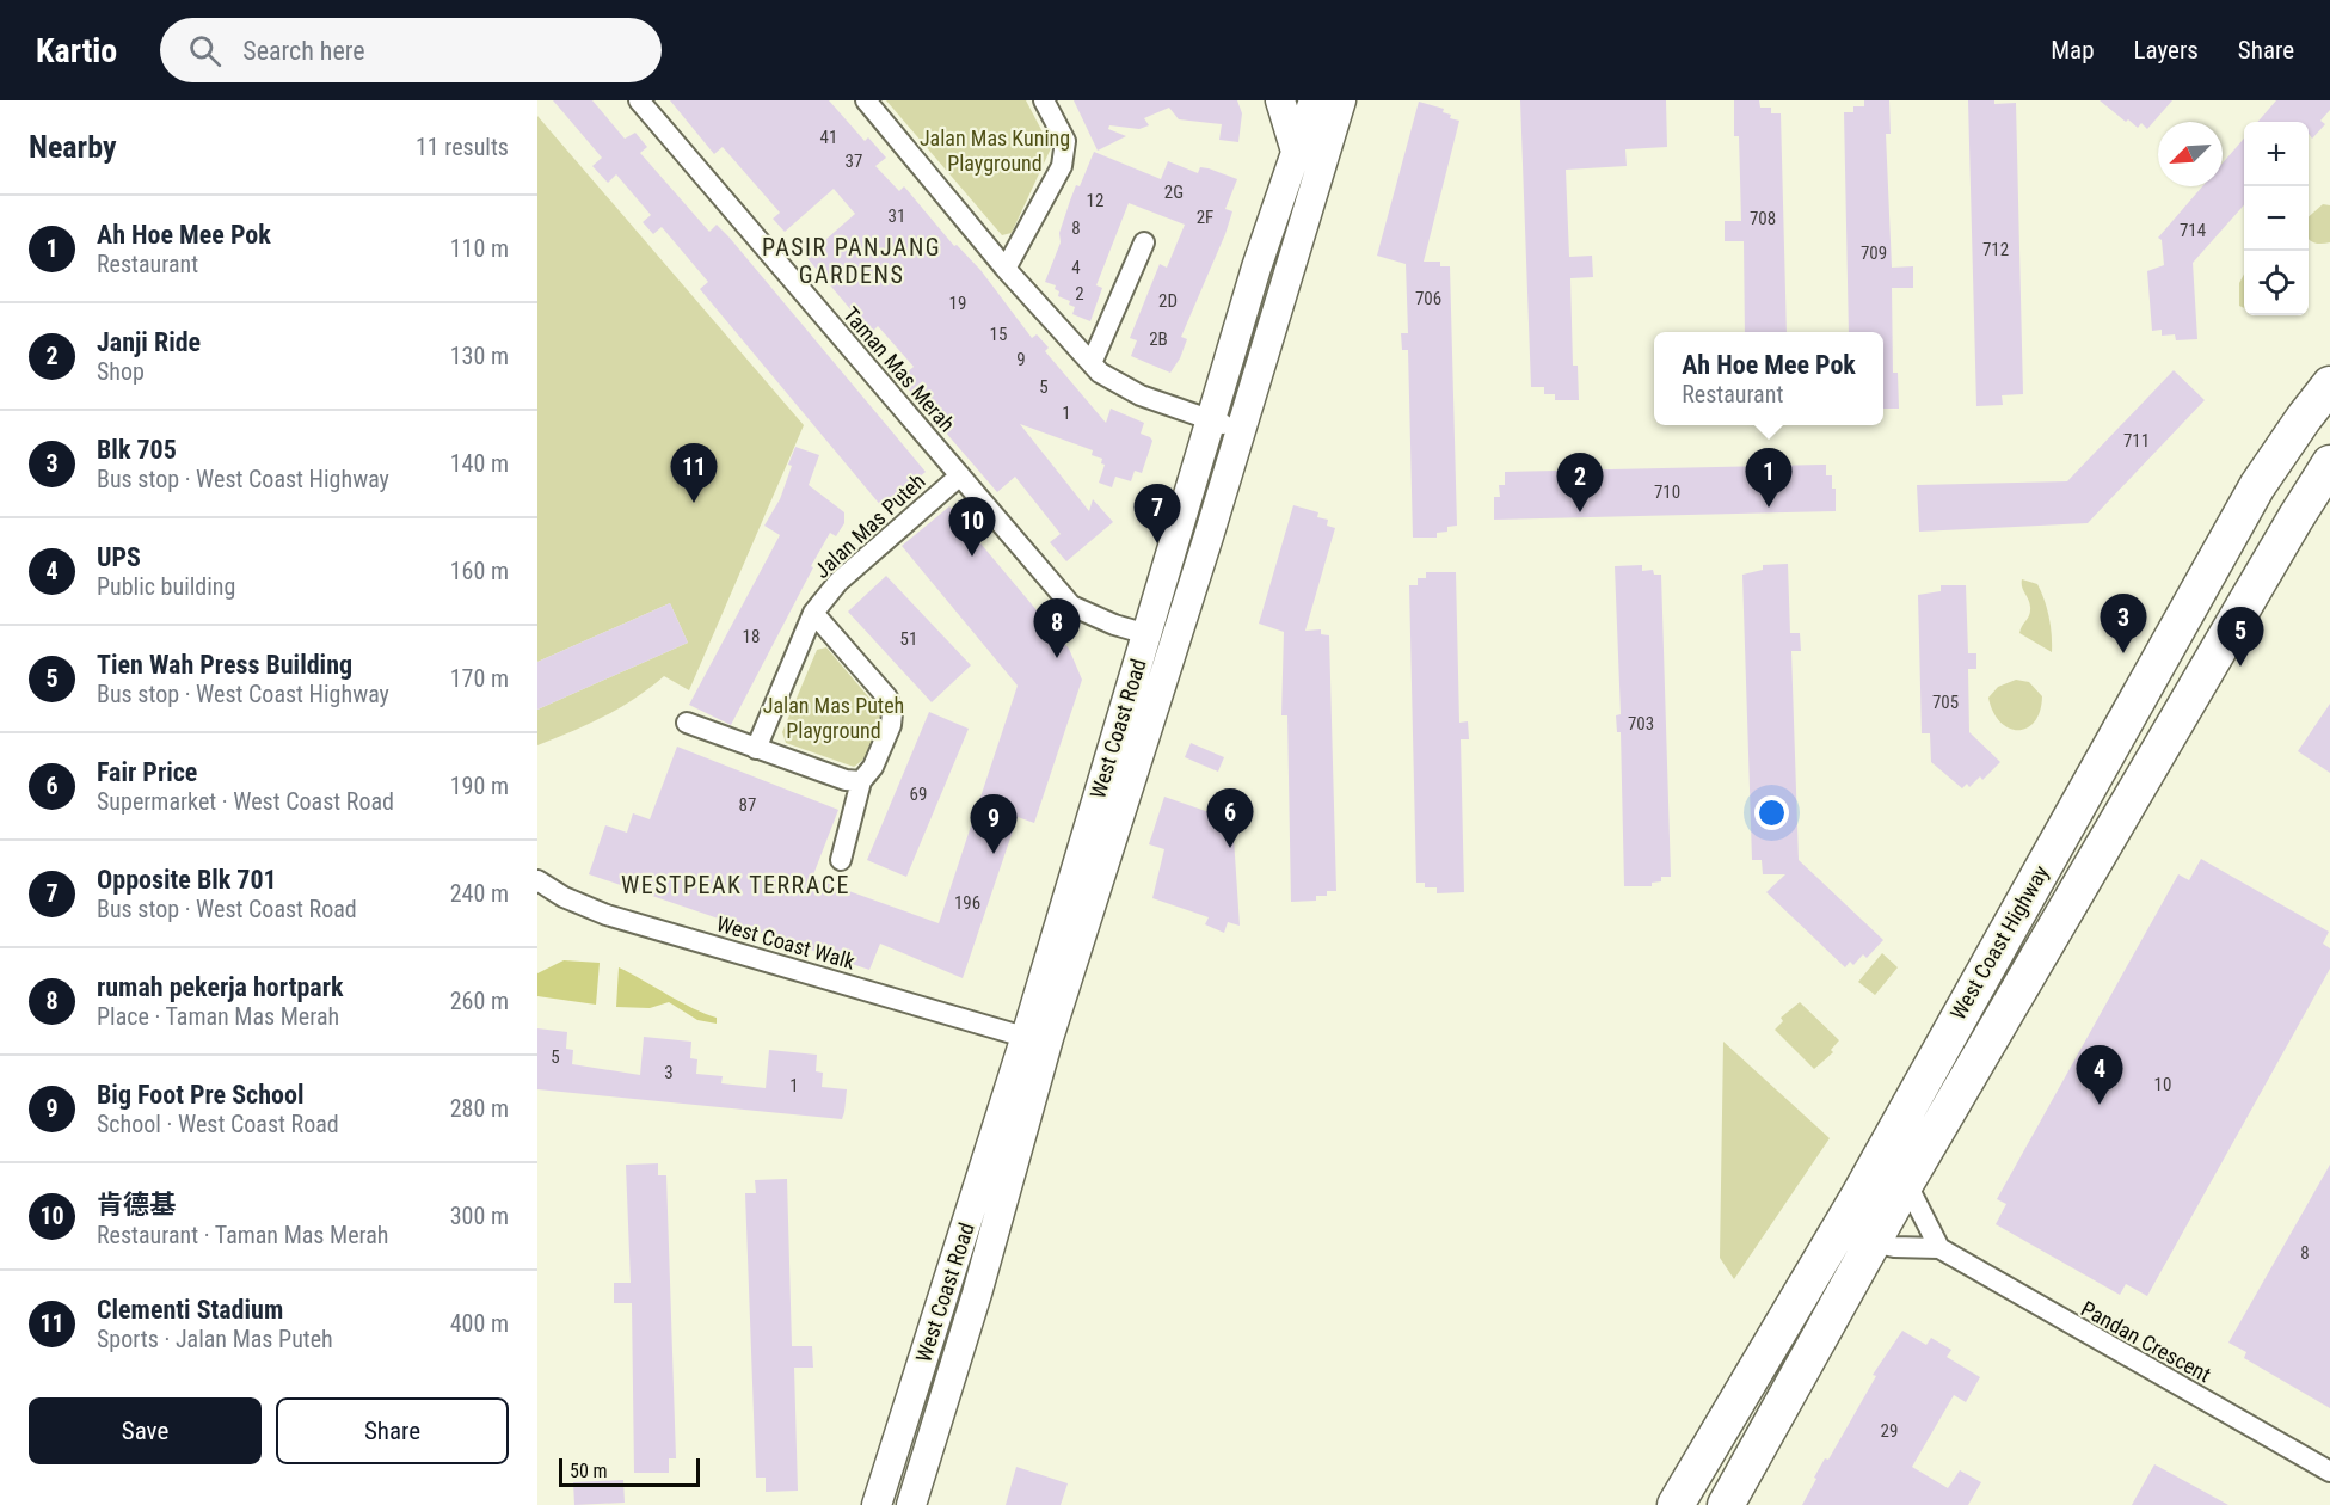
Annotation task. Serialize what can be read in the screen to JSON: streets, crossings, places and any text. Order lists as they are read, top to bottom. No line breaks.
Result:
{"streets":{"highway":["West Coast Highway"],"main road":["West Coast Road"],"street":["Taman Mas Merah","Jalan Mas Puteh","West Coast Walk","Pandan Crescent"]},"crossings":[["Taman Mas Merah","Jalan Mas Puteh"],["Taman Mas Merah","West Coast Road"],["West Coast Road","West Coast Walk"],["West Coast Highway","Pandan Crescent"]],"districts":["PASIR PANJANG GARDENS","WESTPEAK TERRACE"],"parks":["Jalan Mas Kuning Playground","Jalan Mas Puteh Playground"],"house_numbers":["41","37","2G","12","31","2F","708","8","714","712","709","4","2","706","2D","19","15","2B","9","5","1","711","710","18","51","705","703","69","87","196","5","3","10","1","8","29"],"scale_bar":"50 m","north":"bottom left","page":{"header":"Kartio","search":"Search here","nav":["Map","Layers","Share"],"heading":["Nearby","11 results"],"map_buttons":["+","−"],"list":[{"mark":"1","name":"Ah Hoe Mee Pok","note":"Restaurant","value":"110 m"},{"mark":"2","name":"Janji Ride","note":"Shop","value":"130 m"},{"mark":"3","name":"Blk 705","note":"Bus stop · West Coast Highway","value":"140 m"},{"mark":"4","name":"UPS","note":"Public building","value":"160 m"},{"mark":"5","name":"Tien Wah Press Building","note":"Bus stop · West Coast Highway","value":"170 m"},{"mark":"6","name":"Fair Price","note":"Supermarket · West Coast Road","value":"190 m"},{"mark":"7","name":"Opposite Blk 701","note":"Bus stop · West Coast Road","value":"240 m"},{"mark":"8","name":"rumah pekerja hortpark","note":"Place · Taman Mas Merah","value":"260 m"},{"mark":"9","name":"Big Foot Pre School","note":"School · West Coast Road","value":"280 m"},{"mark":"10","name":"肯德基","note":"Restaurant · Taman Mas Merah","value":"300 m"},{"mark":"11","name":"Clementi Stadium","note":"Sports · Jalan Mas Puteh","value":"400 m"}],"popup":["Ah Hoe Mee Pok","Restaurant"],"pins":["11","1","2","7","10","3","8","5","6","9","4"],"buttons":["Save","Share"],"scale":"50 m"}}
